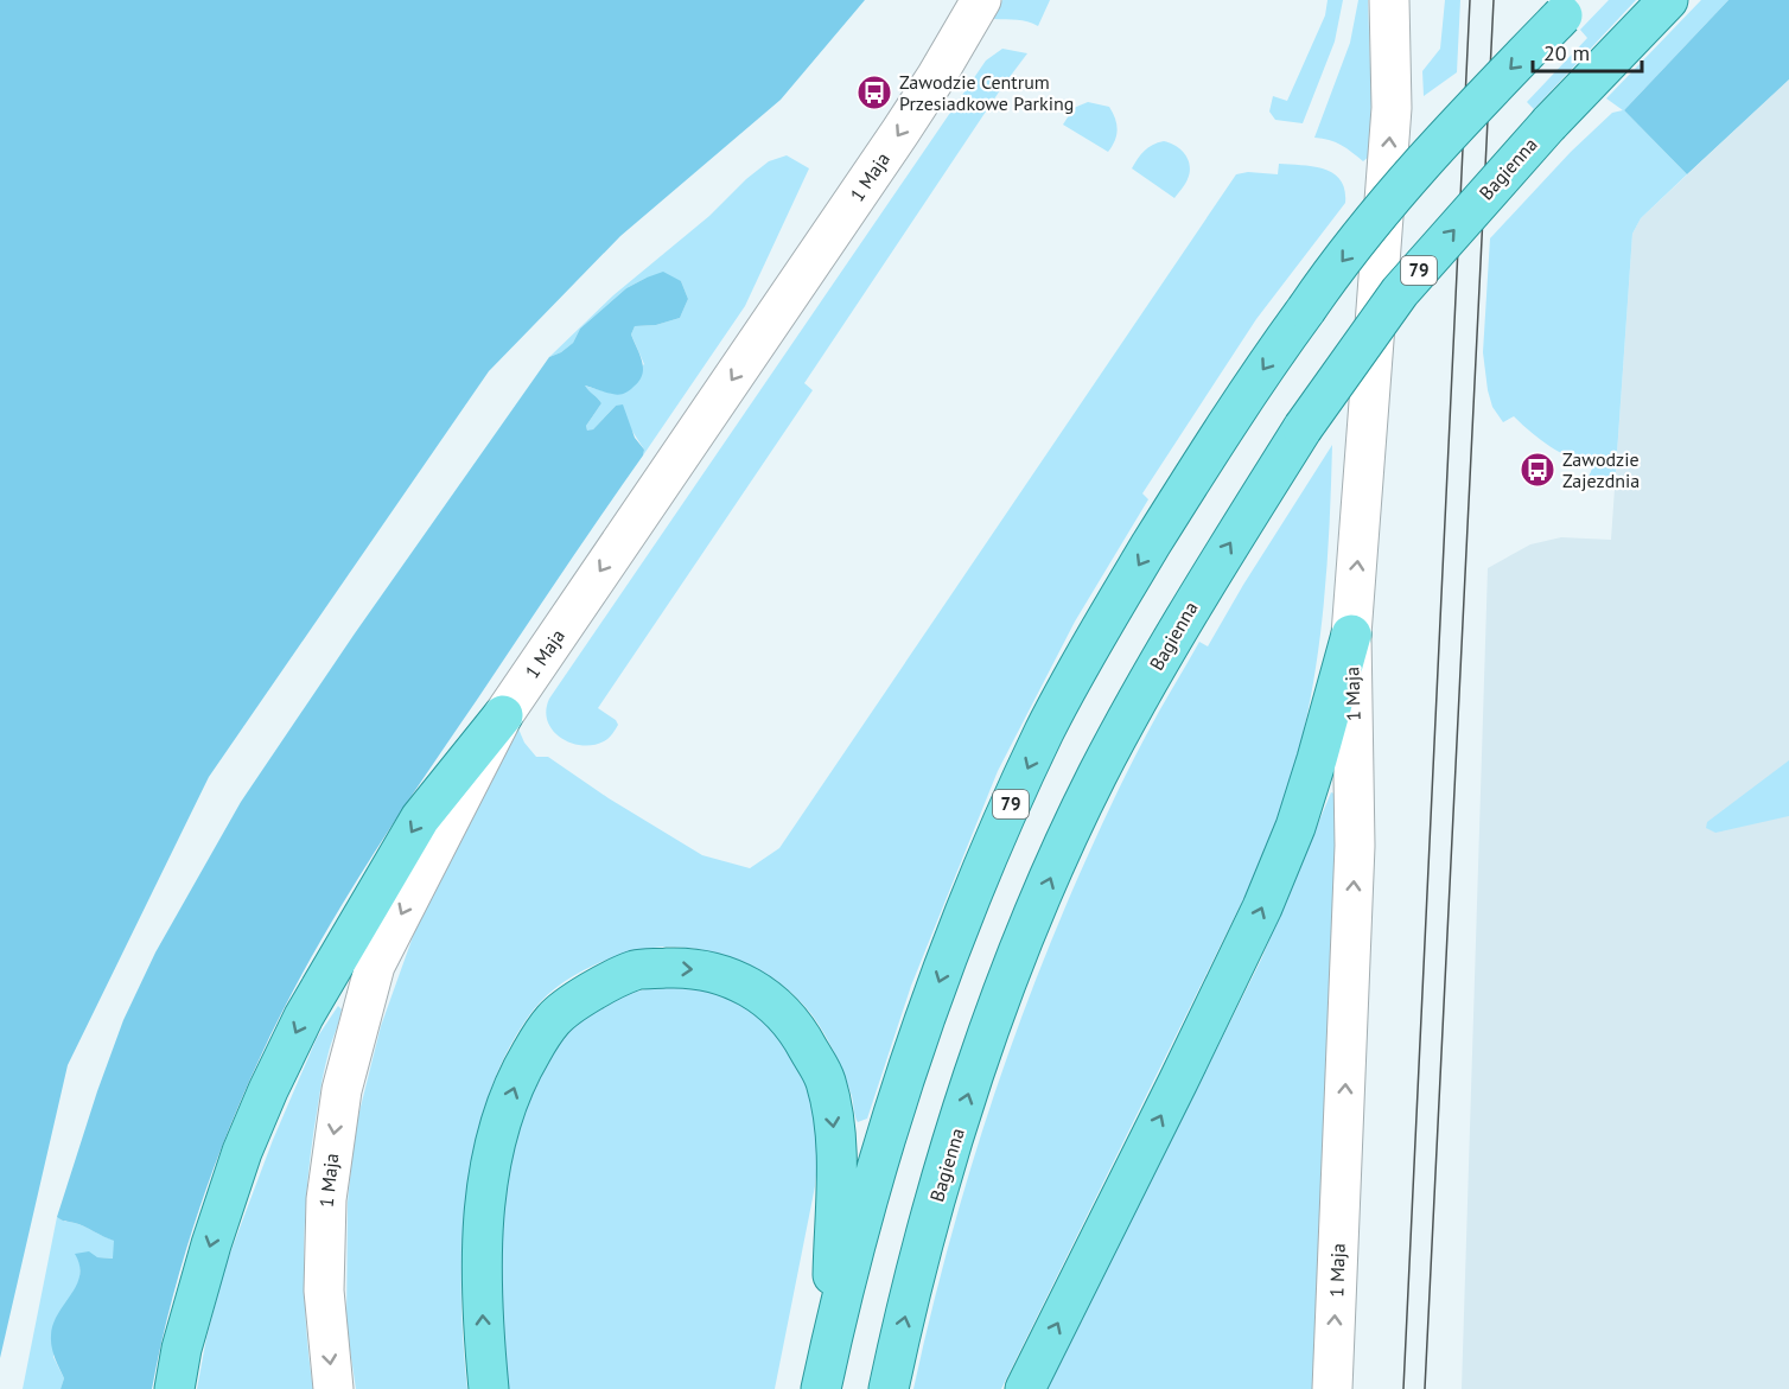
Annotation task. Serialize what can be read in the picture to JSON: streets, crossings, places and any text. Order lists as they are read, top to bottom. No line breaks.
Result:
{"streets":{"main road":["Bagienna","79"],"street":["1 Maja"]},"places":{"bus stop":["Zawodzie Centrum Przesiadkowe Parking","Zawodzie Zajezdnia"]},"scale_bar":"20 m"}
